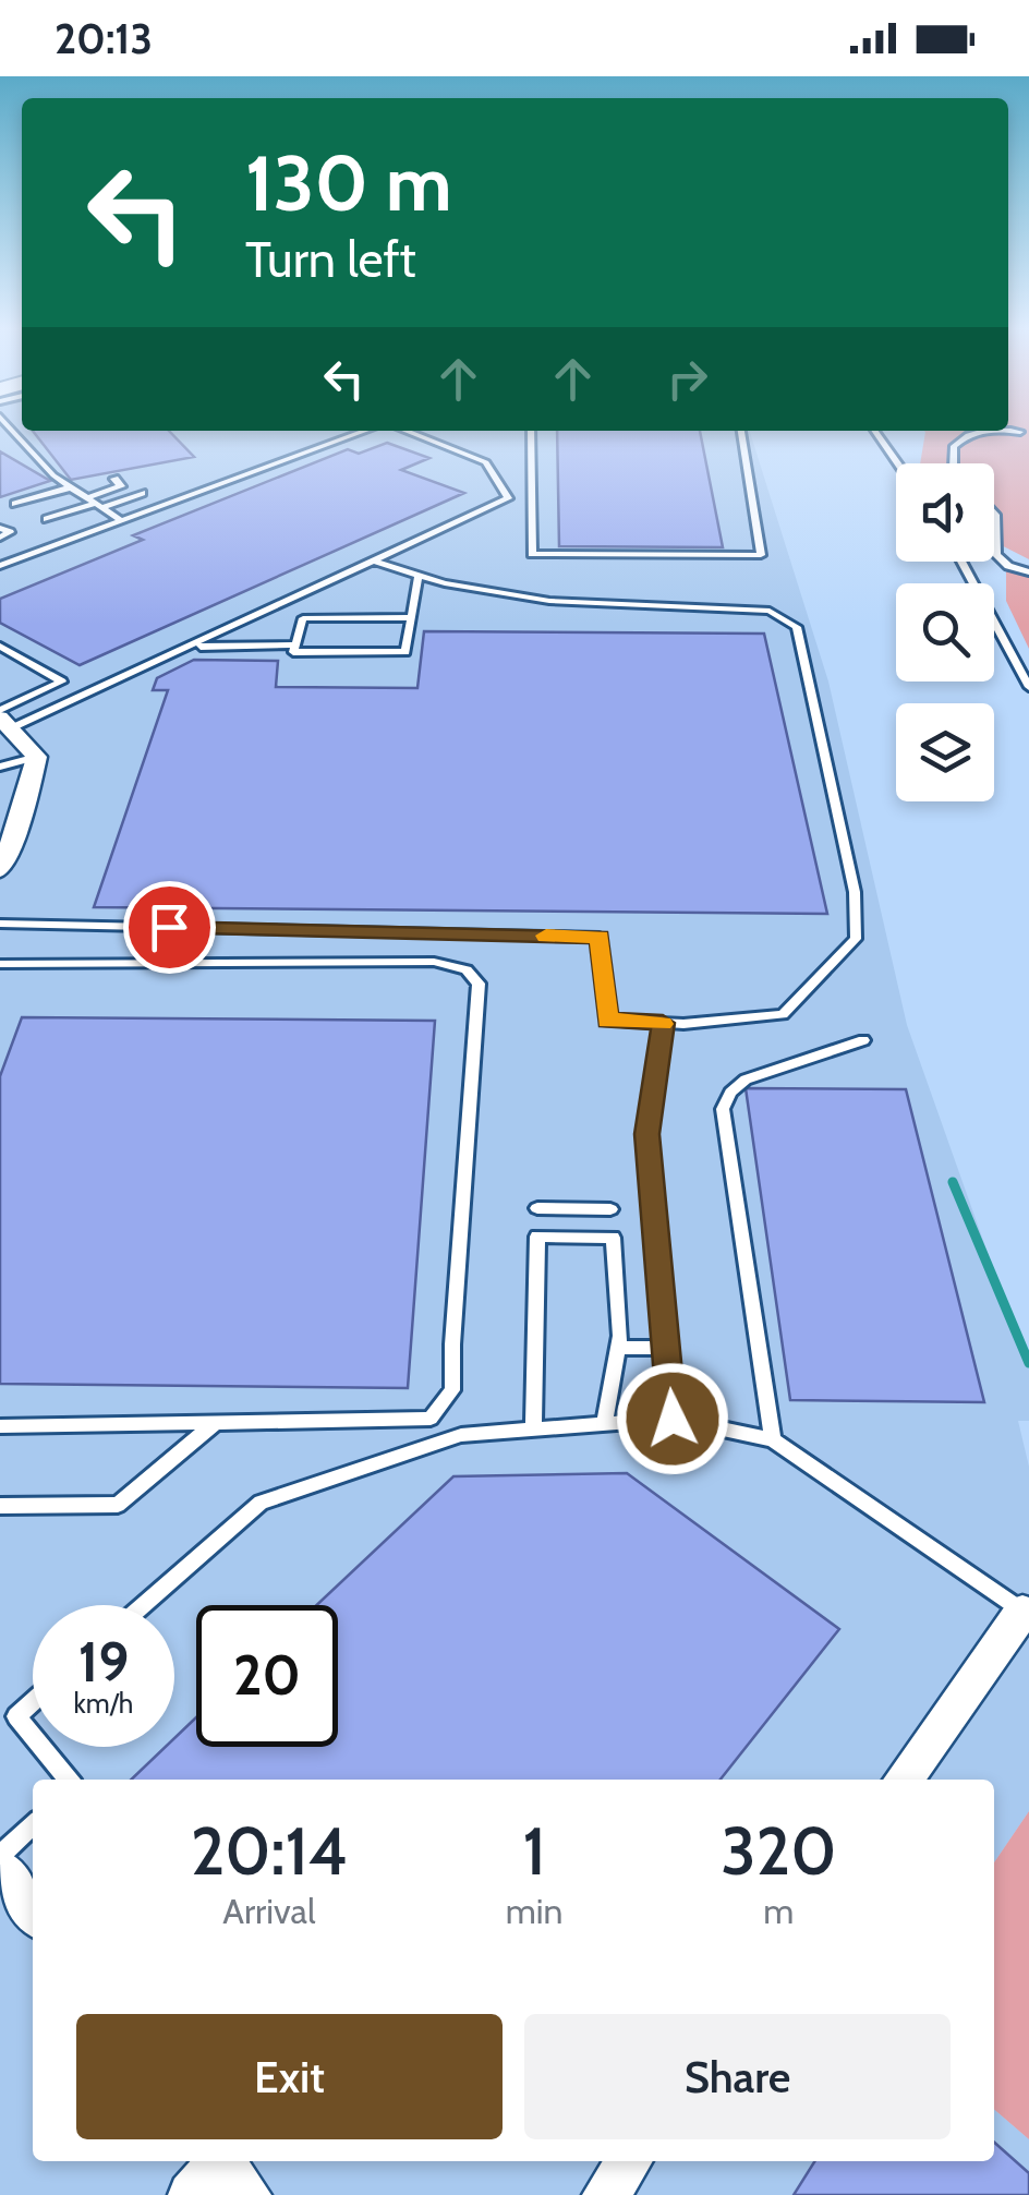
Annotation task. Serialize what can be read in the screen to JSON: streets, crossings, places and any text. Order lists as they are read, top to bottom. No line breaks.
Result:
{"page":{"status":"20:13","turn":["130 m","Turn left"],"speed":"19 km/h","limit":"20","eta":["20:14","Arrival","1","min","320","m"],"buttons":["Exit","Share"]}}
